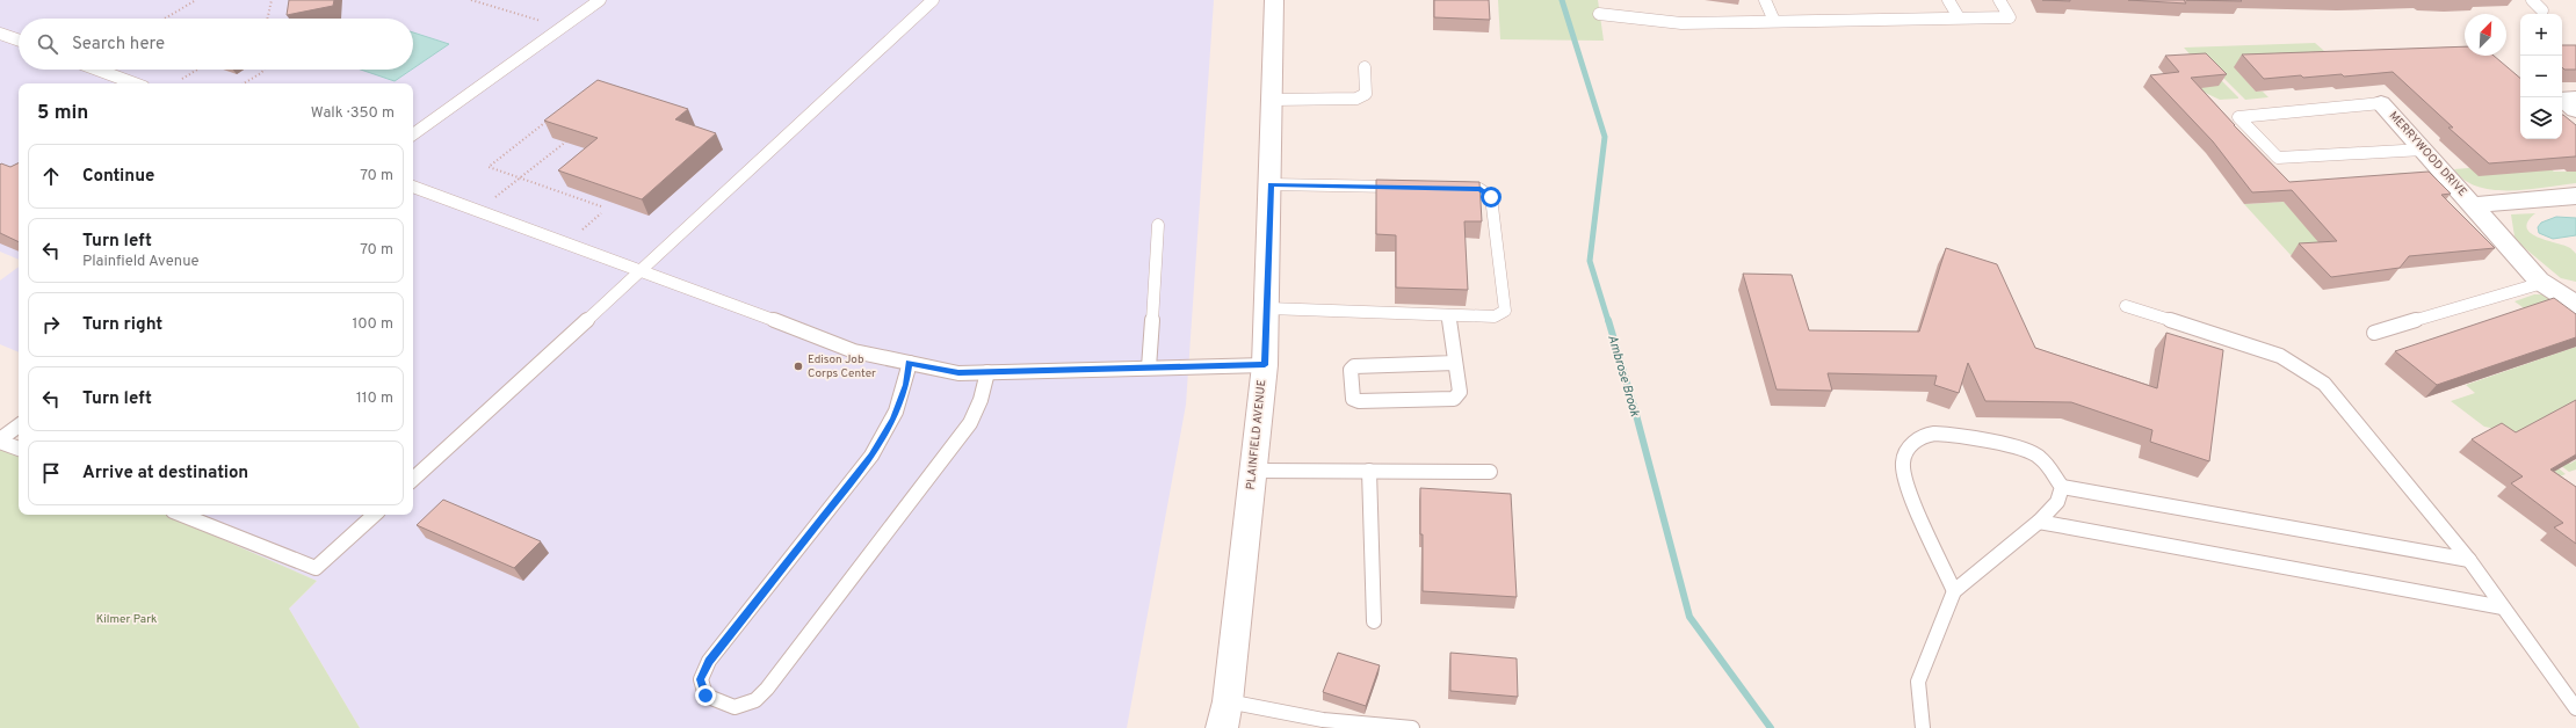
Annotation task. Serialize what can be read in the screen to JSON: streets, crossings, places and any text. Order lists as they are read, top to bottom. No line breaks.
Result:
{"streets":{"main road":["MERRYWOOD DRIVE","PLAINFIELD AVENUE"]},"water":["Ambrose Brook"],"parks":["Kilmer Park"],"places":["Edison Job Corps Center"],"north":"top right","page":{"map_buttons":["+","−"],"search":"Search here","heading":["5 min","Walk · 350 m"],"list":[["Continue","70 m"],["Turn left","Plainfield Avenue","70 m"],["Turn right","100 m"],["Turn left","110 m"],"Arrive at destination"]}}
